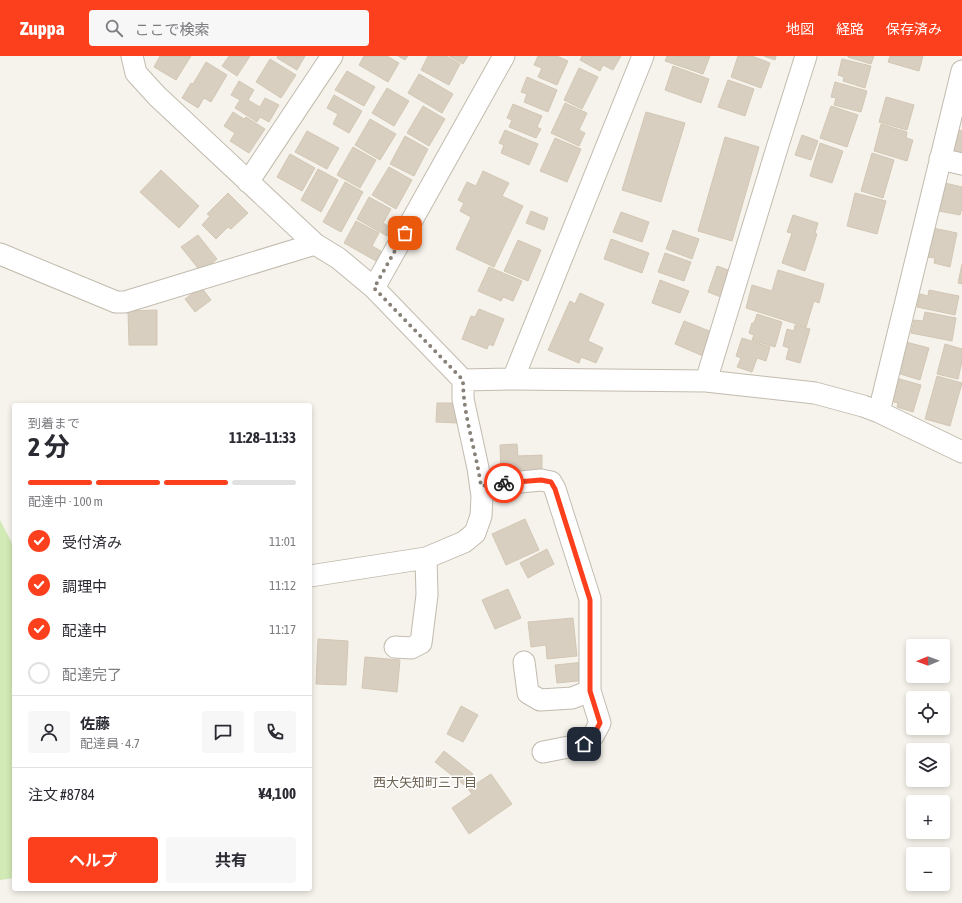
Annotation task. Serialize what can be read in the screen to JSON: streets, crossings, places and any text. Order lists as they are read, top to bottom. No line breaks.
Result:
{"districts":["西大矢知町三丁目"],"north":"left","page":{"header":"Zuppa","search":"ここで検索","nav":["地図","経路","保存済み"],"heading":["2 分","到着まで","11:28–11:33"],"panel":["佐藤","配達員 · 4.7","注文 #8784","¥4,100"],"bar":"配達中 · 100 m","list":[["受付済み","11:01"],["調理中","11:12"],["配達中","11:17"],"配達完了"],"map_buttons":["+","−"],"buttons":["ヘルプ","共有"]}}
